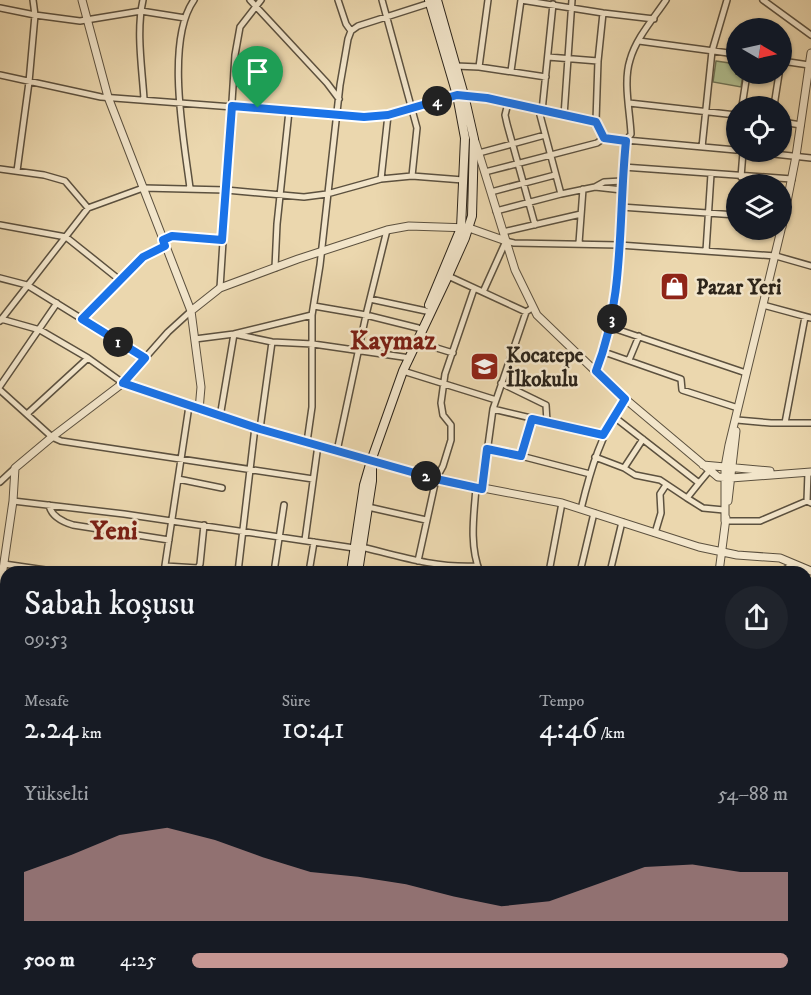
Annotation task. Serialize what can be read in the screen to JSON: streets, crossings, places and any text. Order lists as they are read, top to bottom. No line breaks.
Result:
{"districts":["Kaymaz","Yeni"],"places":{"shop":["Pazar Yeri"],"school or university":["Kocatepe İlkokulu"]},"north":"right","page":{"pins":["4","3","1","2"],"heading":["Sabah koşusu","09:53"],"stats":[["Mesafe","2.24 km"],["Süre","10:41"],["Tempo","4:46 /km"]],"chart":["Yükselti","54–88 m"],"list":[{"name":"500 m","note":"4:25"}]}}
